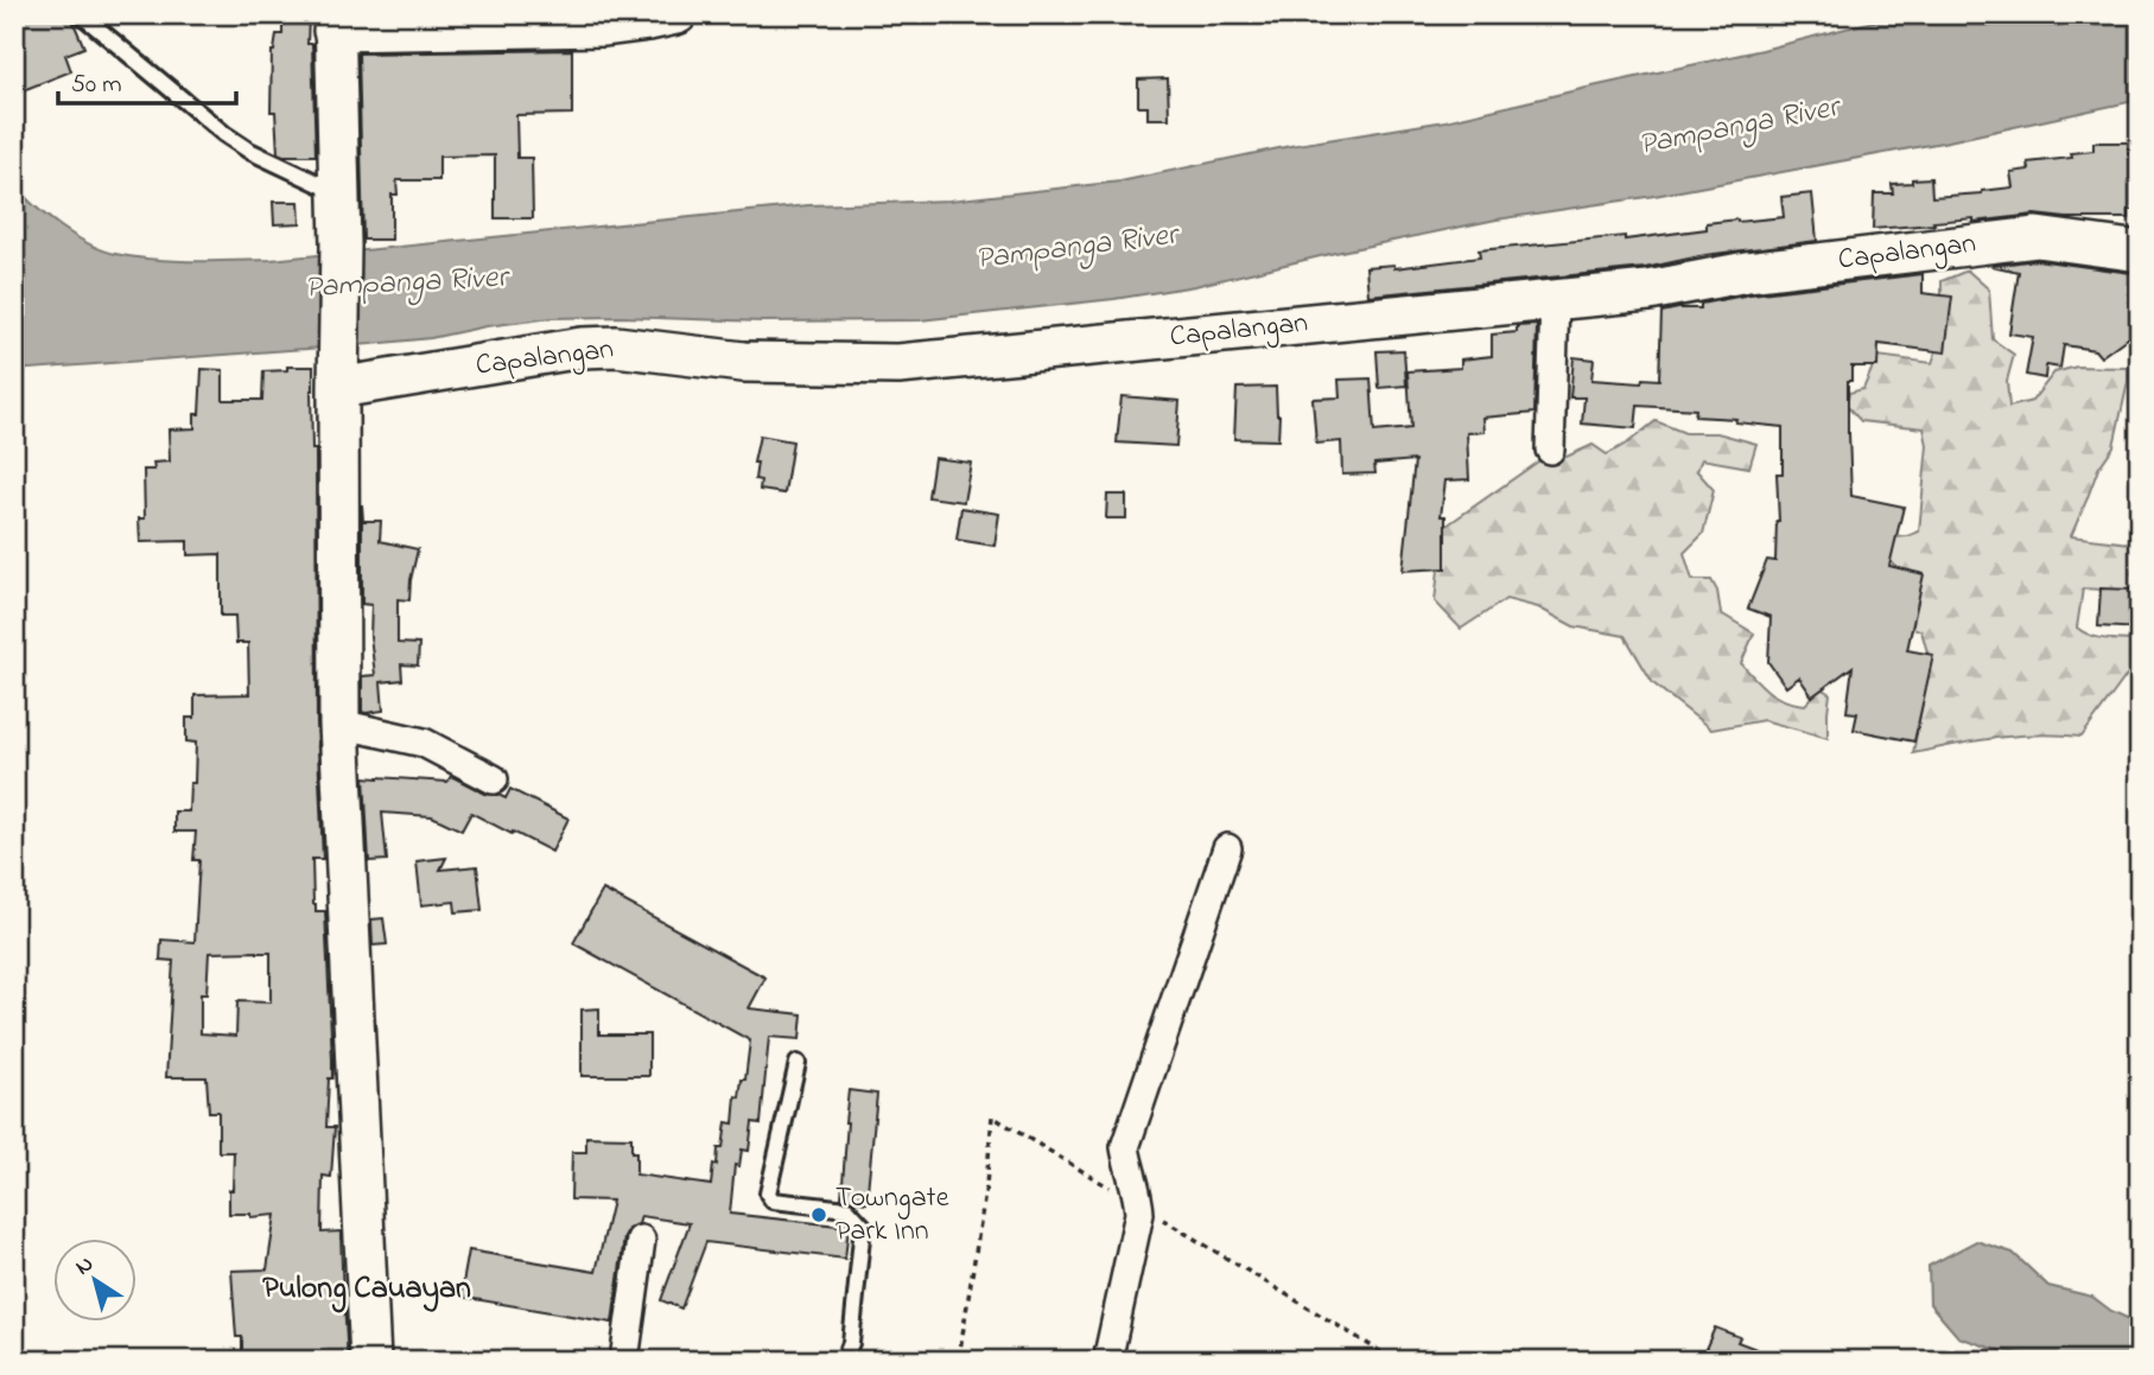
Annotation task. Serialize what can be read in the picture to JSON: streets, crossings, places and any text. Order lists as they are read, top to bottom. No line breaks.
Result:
{"streets":{"street":["Capalangan"]},"districts":["Pulong Cauayan"],"water":["Pampanga River"],"places":["Towngate Park Inn"],"scale_bar":"50 m","north":"top left"}
